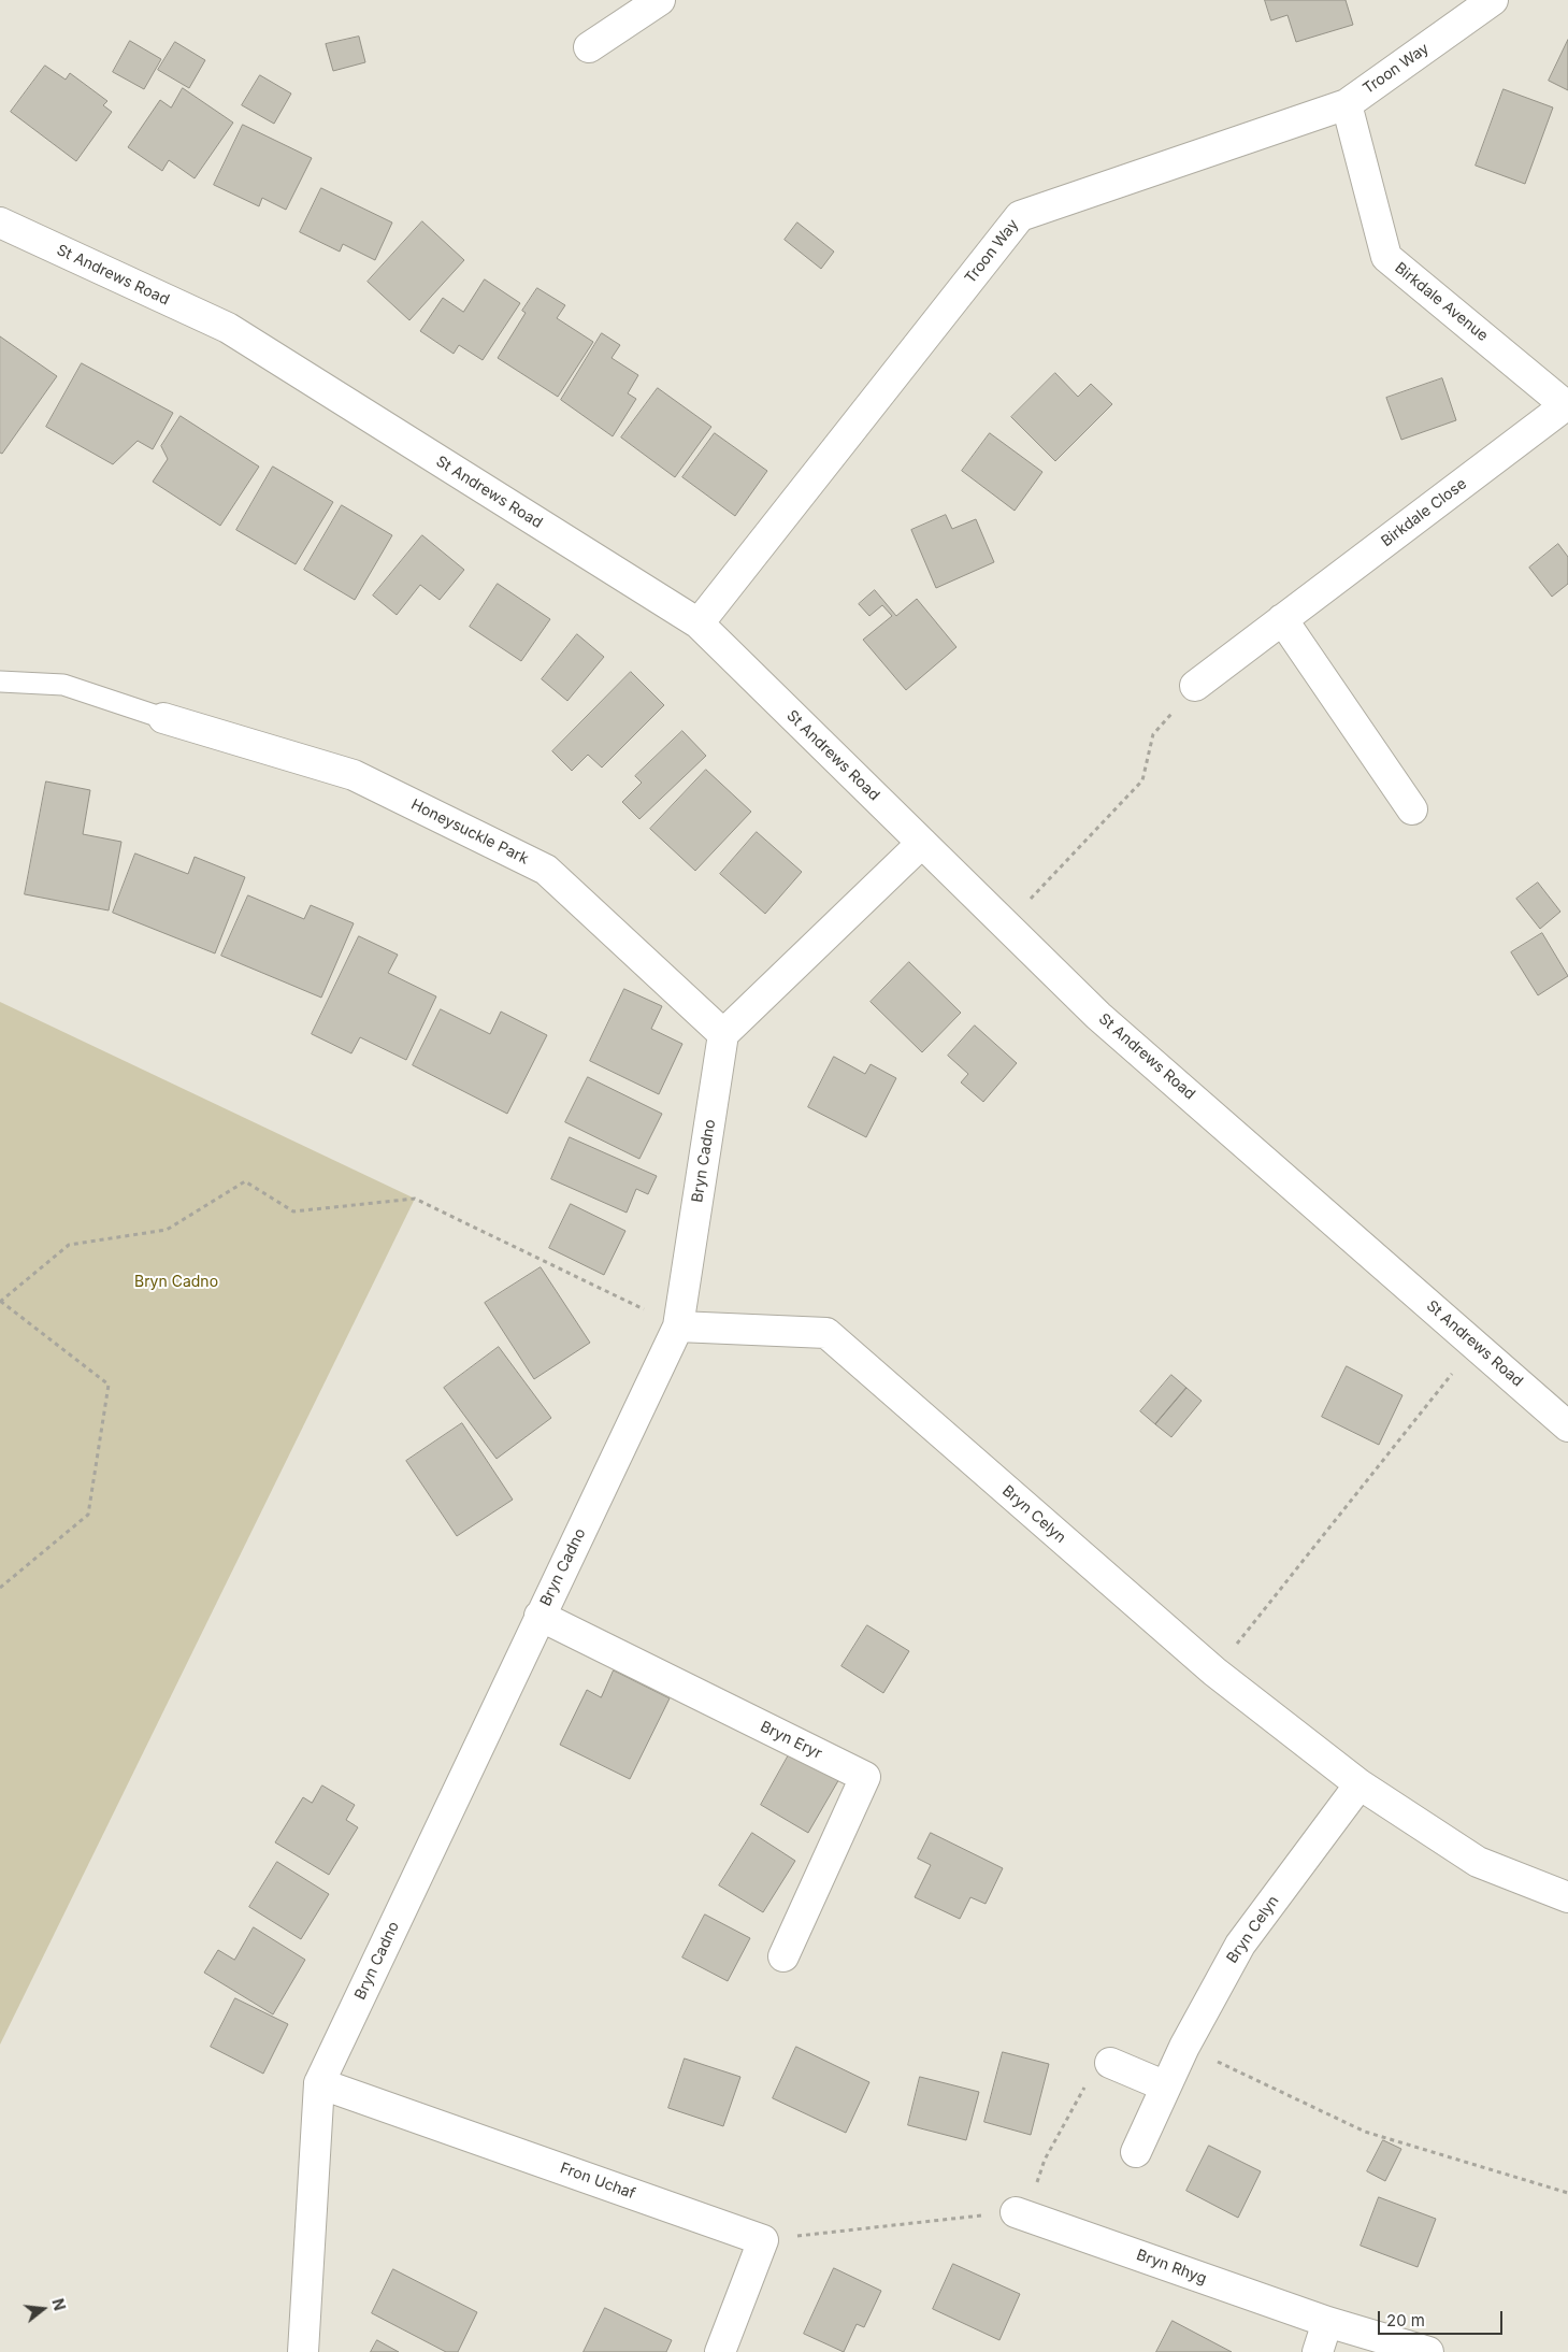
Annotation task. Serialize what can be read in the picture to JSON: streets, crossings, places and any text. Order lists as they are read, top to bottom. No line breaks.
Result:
{"streets":{"street":["Troon Way","St Andrews Road","Birkdale Avenue","Birkdale Close","Honeysuckle Park","Bryn Cadno","Bryn Celyn","Bryn Eryr","Fron Uchaf","Bryn Rhyg"]},"crossings":[["Troon Way","St Andrews Road"],["Troon Way","Birkdale Avenue"],["Birkdale Avenue","Birkdale Close"],["Honeysuckle Park","Bryn Cadno"],["Bryn Cadno","Bryn Celyn"],["Bryn Cadno","Bryn Eryr"],["Bryn Cadno","Fron Uchaf"]],"parks":["Bryn Cadno"],"scale_bar":"20 m","north":"right"}
